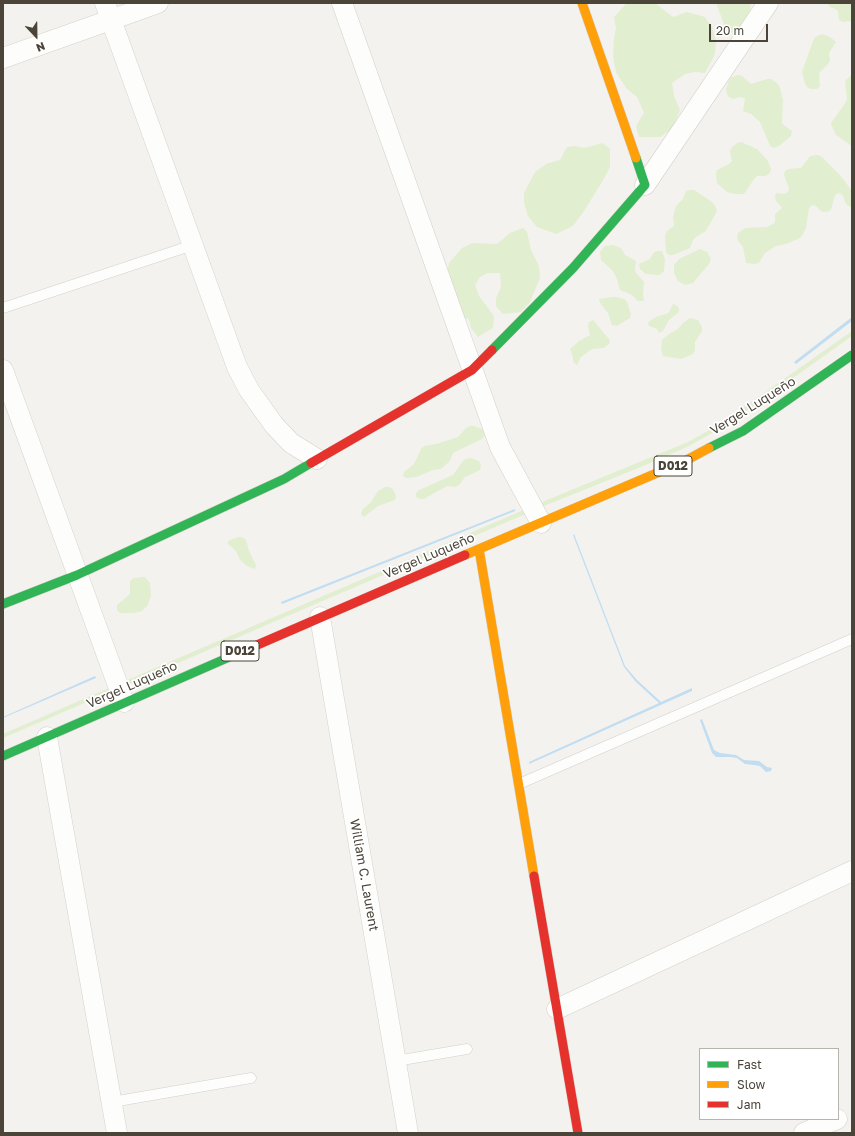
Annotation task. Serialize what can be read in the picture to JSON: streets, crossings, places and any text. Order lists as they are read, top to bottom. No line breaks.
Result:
{"streets":{"street":["Vergel Luqueño","D012","William C. Laurent"]},"crossings":[["Vergel Luqueño","William C. Laurent"]],"legend":["Fast","Slow","Jam"],"scale_bar":"20 m","north":"bottom"}
